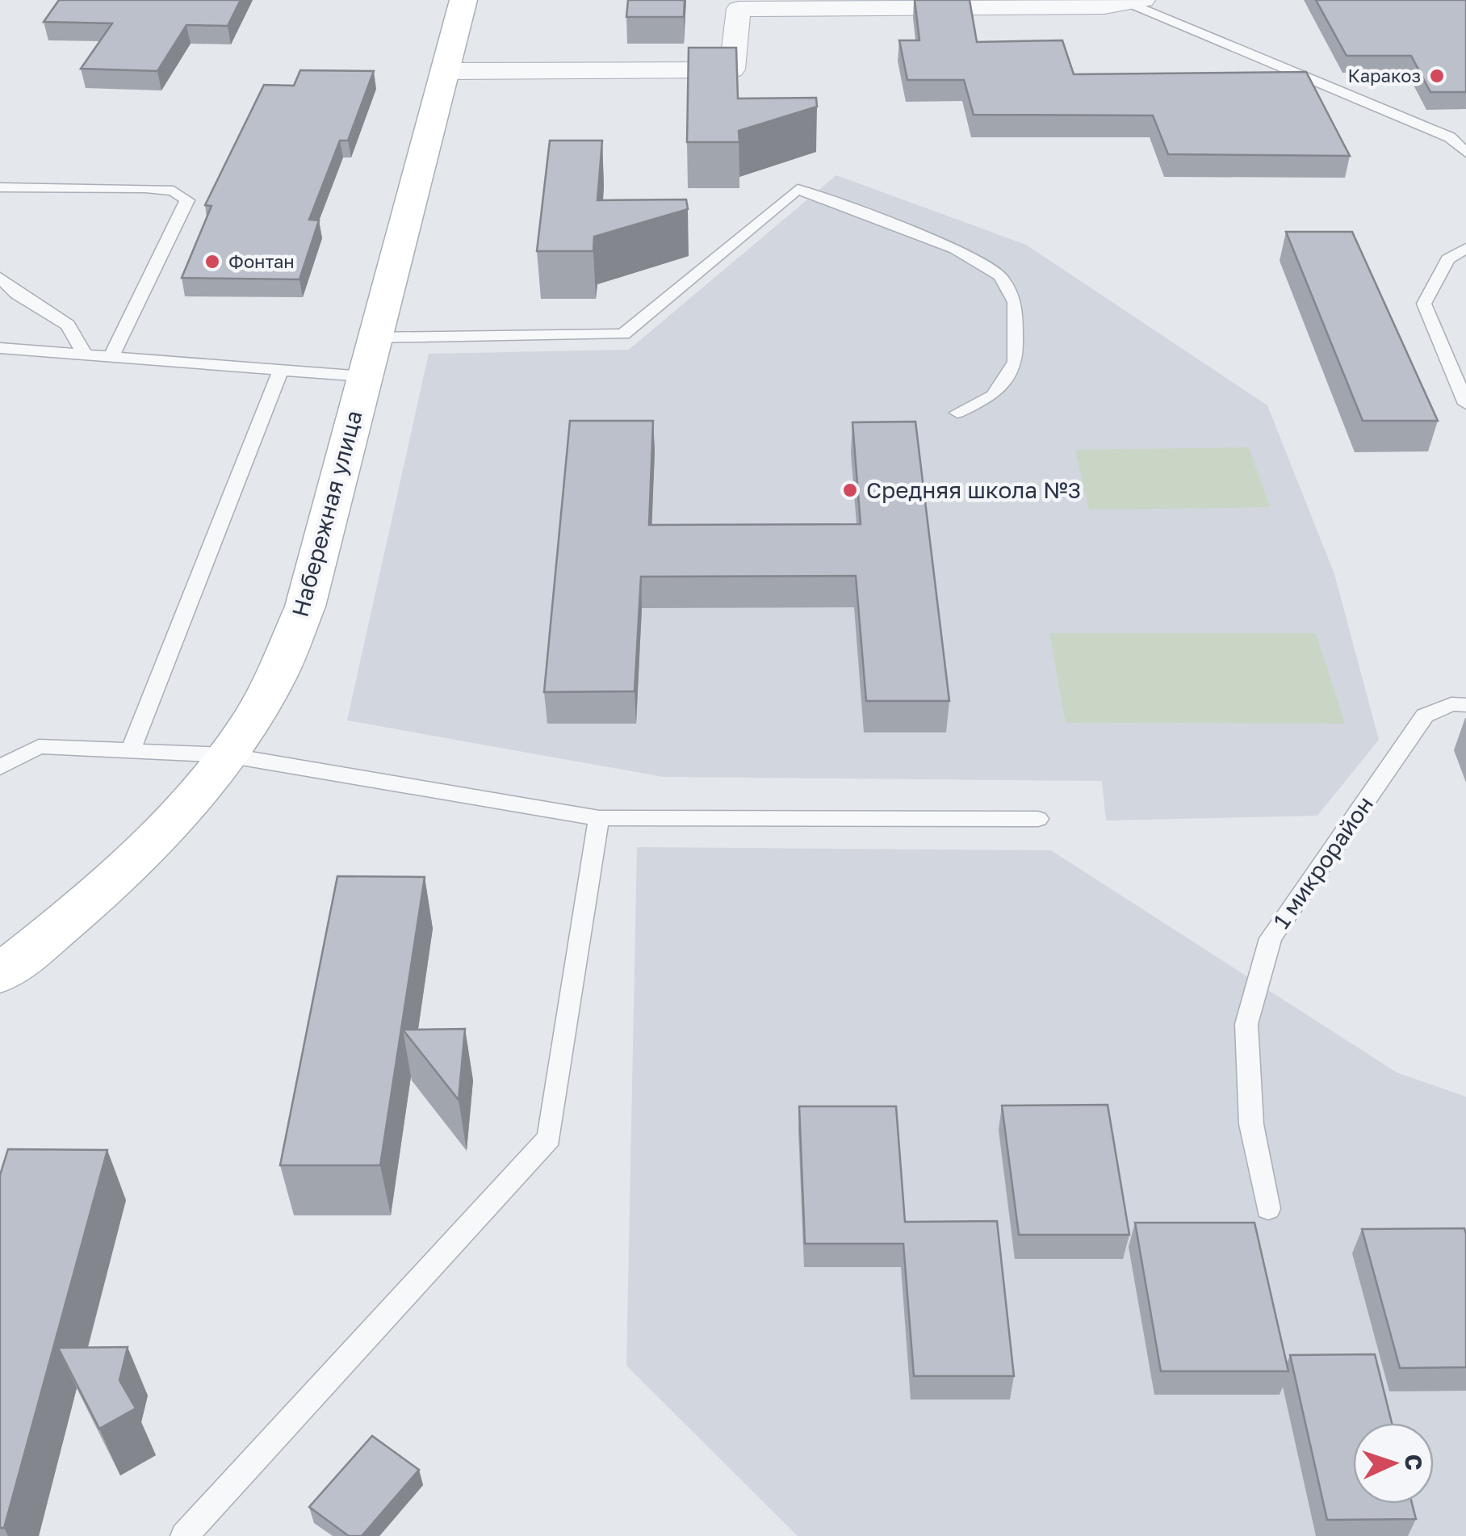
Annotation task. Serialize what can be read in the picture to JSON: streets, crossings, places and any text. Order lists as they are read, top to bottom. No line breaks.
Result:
{"streets":{"street":["Набережная улица"],"lane":["1 микрорайон"]},"places":["Каракоз","Фонтан","Средняя школа №3"],"north":"right"}
